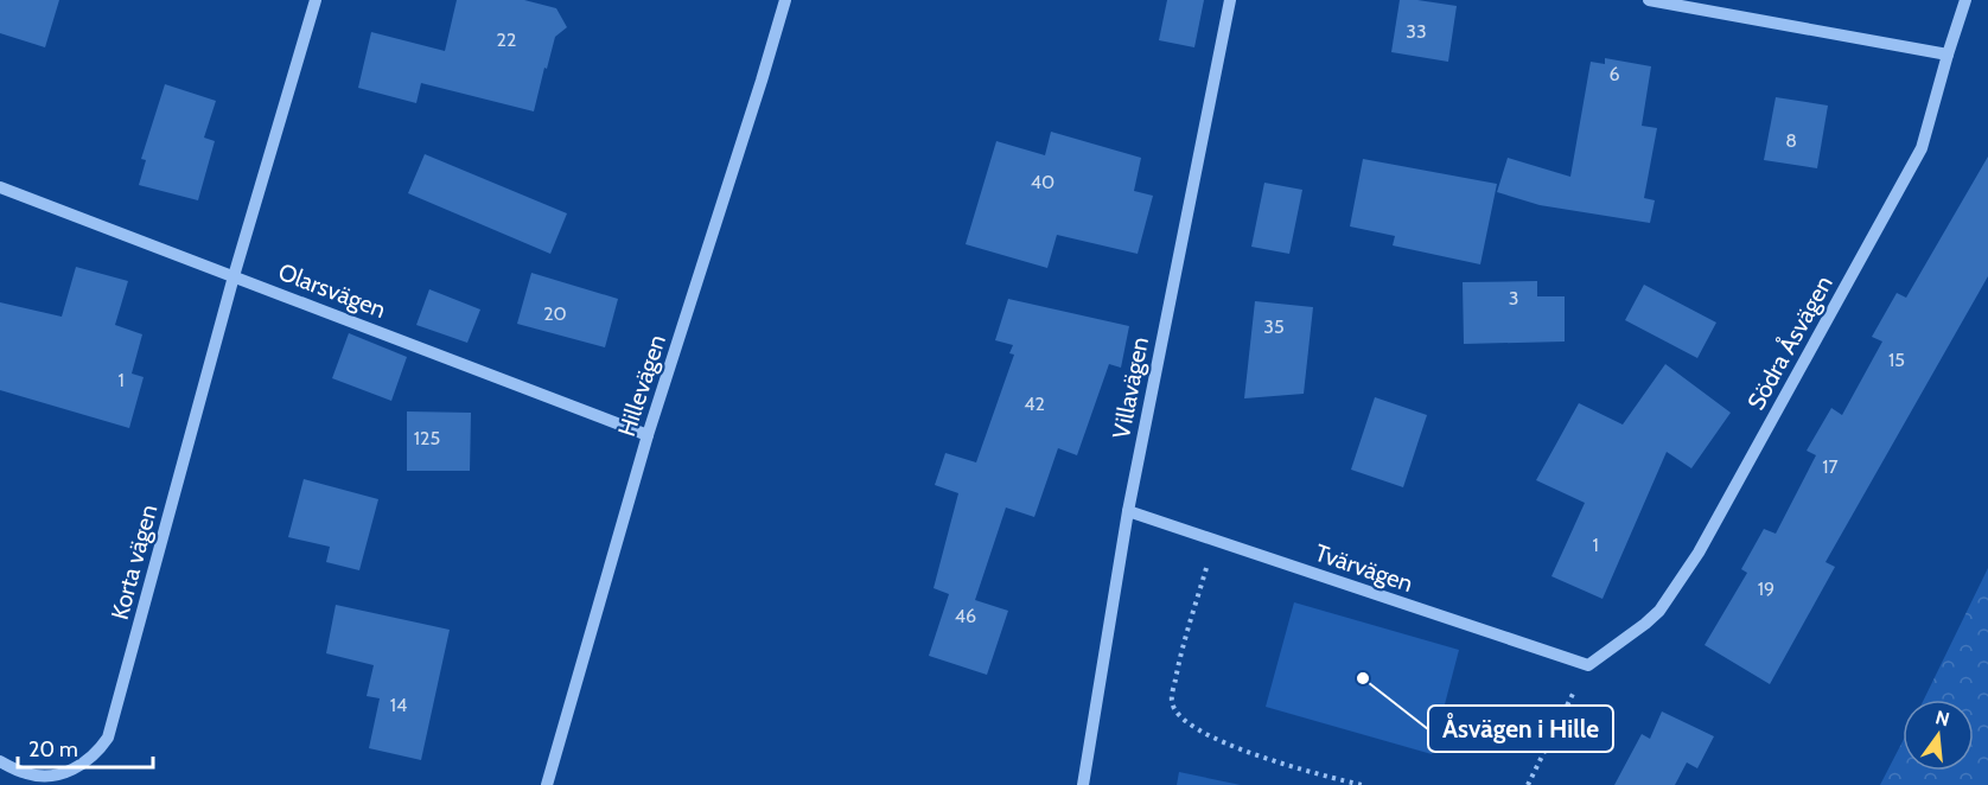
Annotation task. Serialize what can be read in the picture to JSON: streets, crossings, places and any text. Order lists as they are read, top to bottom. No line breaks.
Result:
{"streets":{"street":["Olarsvägen","Södra Åsvägen","Hillevägen","Villavägen","Korta vägen","Tvärvägen"]},"crossings":[["Olarsvägen","Hillevägen"],["Olarsvägen","Korta vägen"],["Södra Åsvägen","Tvärvägen"],["Villavägen","Tvärvägen"]],"places":["Åsvägen i Hille"],"house_numbers":["33","22","6","8","40","3","20","35","15","1","42","125","17","1","19","46","14"],"scale_bar":"20 m","north":"top"}
